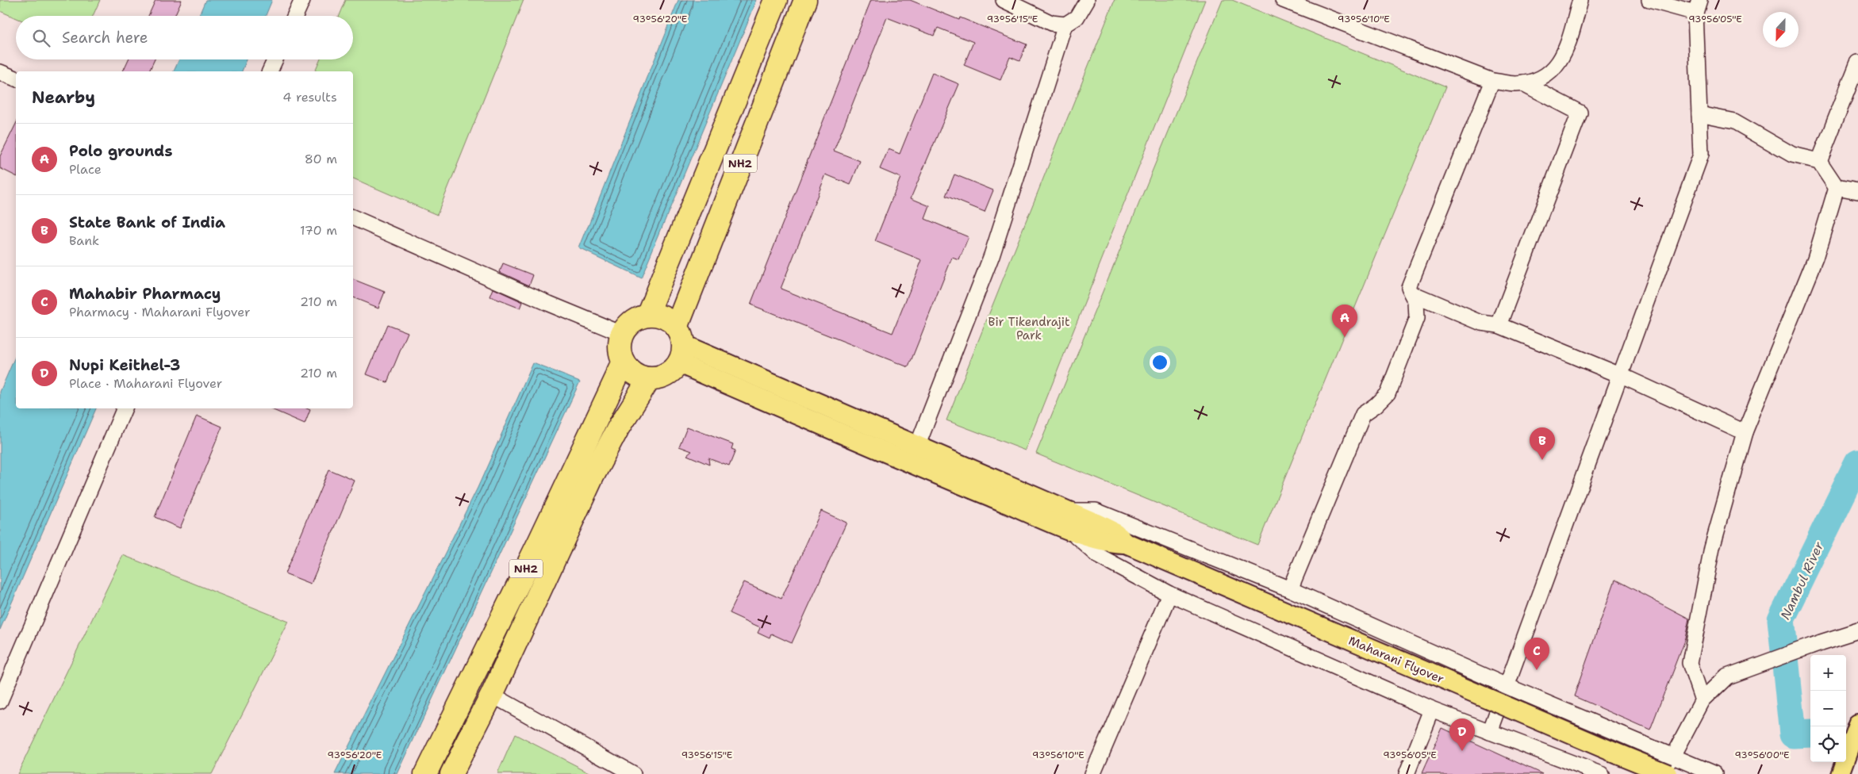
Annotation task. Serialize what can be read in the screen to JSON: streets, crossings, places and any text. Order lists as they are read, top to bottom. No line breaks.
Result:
{"streets":{"highway":["NH2"],"main road":["Maharani Flyover"]},"water":["Nambul River"],"parks":["Bir Tikendrajit Park"],"north":"bottom","page":{"search":"Search here","heading":["Nearby","4 results"],"list":[{"mark":"A","name":"Polo grounds","note":"Place","value":"80 m"},{"mark":"B","name":"State Bank of India","note":"Bank","value":"170 m"},{"mark":"C","name":"Mahabir Pharmacy","note":"Pharmacy · Maharani Flyover","value":"210 m"},{"mark":"D","name":"Nupi Keithel-3","note":"Place · Maharani Flyover","value":"210 m"}],"pins":["A","B","C","D"],"map_buttons":["+","−"]},"coordinates":["93°56'20\"E","93°56'15\"E","93°56'10\"E","93°56'05\"E","93°56'00\"E"]}
